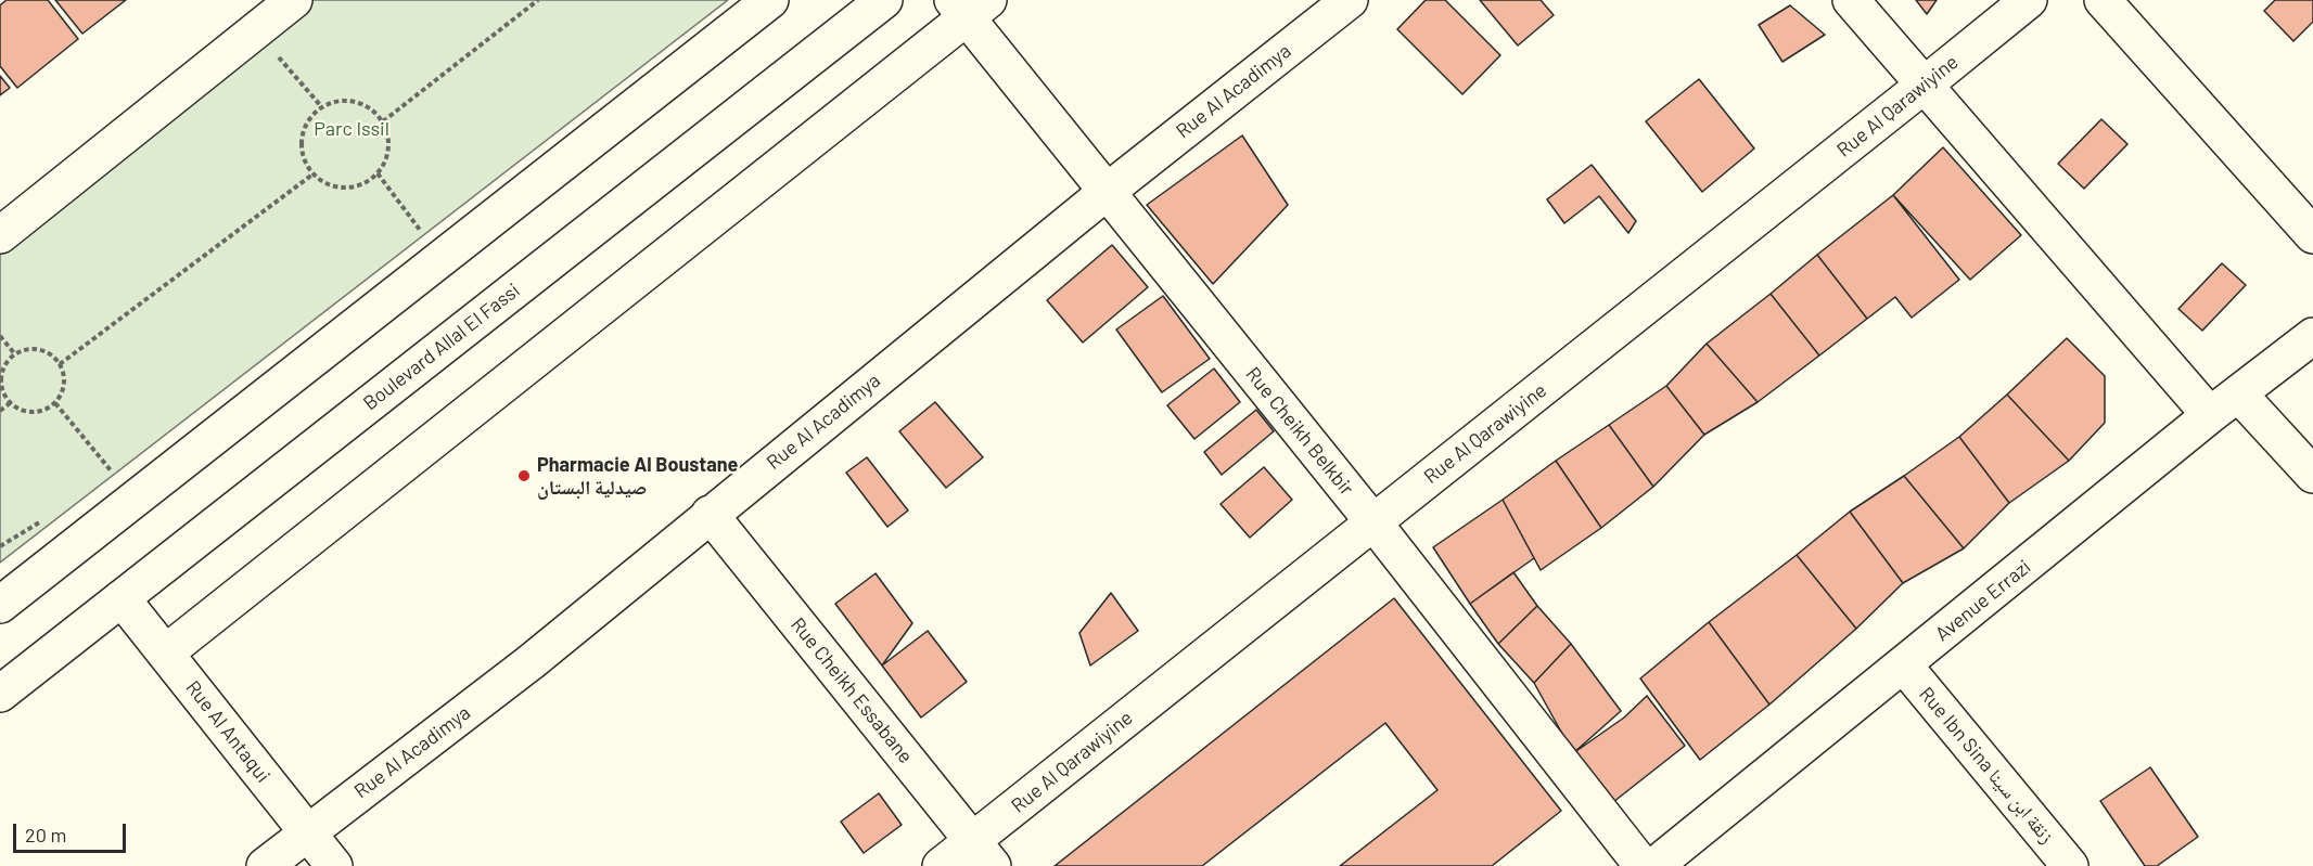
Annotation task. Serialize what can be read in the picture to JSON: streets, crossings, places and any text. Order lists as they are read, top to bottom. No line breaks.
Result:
{"streets":{"street":["Rue Al Acadimya","Rue Al Qarawiyine","Boulevard Allal El Fassi","Rue Cheikh Belkbir","Avenue Errazi","Rue Cheikh Essabane","Rue Al Antaqui","Rue Ibn Sina زنقة ابن سينا"]},"crossings":[["Rue Al Acadimya","Rue Cheikh Belkbir"],["Rue Al Acadimya","Rue Cheikh Essabane"],["Rue Al Acadimya","Rue Al Antaqui"],["Rue Al Qarawiyine","Rue Cheikh Belkbir"],["Rue Al Qarawiyine","Rue Cheikh Essabane"],["Boulevard Allal El Fassi","Rue Al Antaqui"],["Avenue Errazi","Rue Ibn Sina زنقة ابن سينا"]],"parks":["Parc Issil"],"places":["Pharmacie Al Boustane صيدلية البستان"],"scale_bar":"20 m"}
